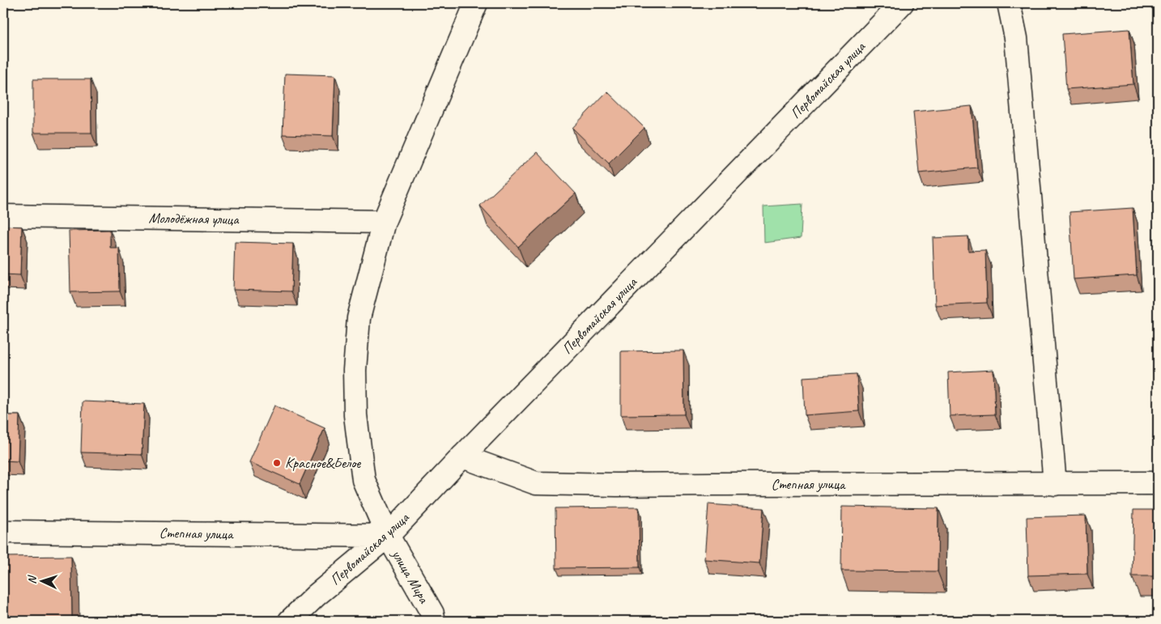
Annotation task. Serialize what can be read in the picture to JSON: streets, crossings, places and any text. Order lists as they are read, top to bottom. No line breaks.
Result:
{"streets":{"street":["Первомайская улица","Молодёжная улица","Степная улица","улица Мира"]},"crossings":[["Первомайская улица","Степная улица"],["Первомайская улица","улица Мира"],["Молодёжная улица","улица Мира"],["Степная улица","улица Мира"]],"places":["Красное&Белое"],"north":"left"}
